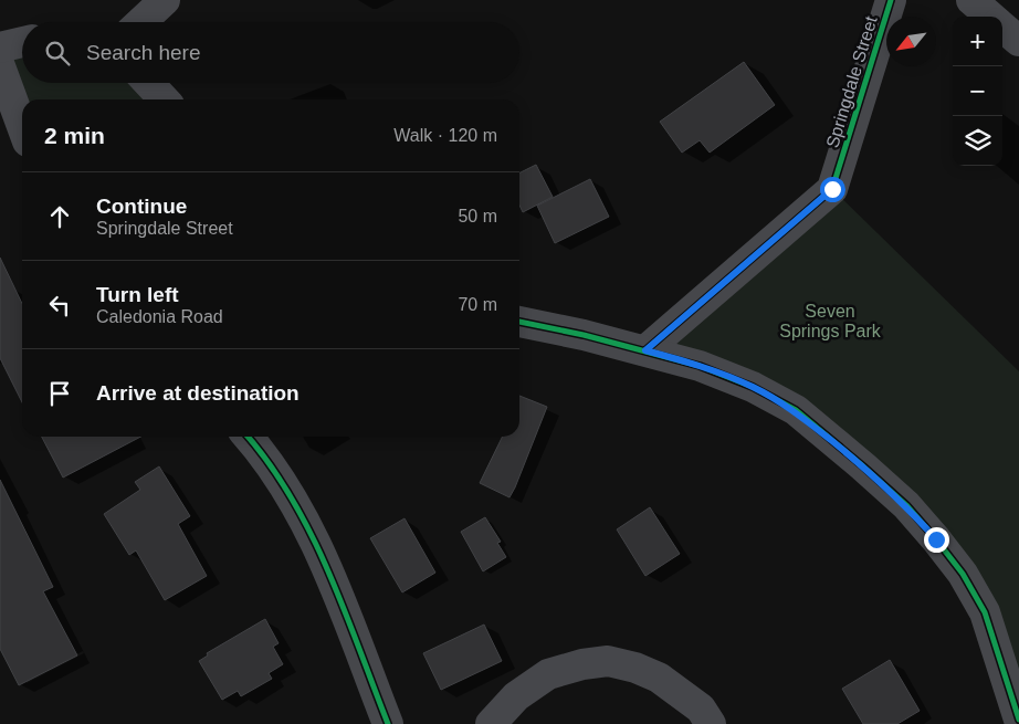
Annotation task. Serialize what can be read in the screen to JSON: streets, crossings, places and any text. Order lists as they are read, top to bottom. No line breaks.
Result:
{"streets":{"street":["Springdale Street"]},"parks":["Seven Springs Park"],"north":"bottom left","page":{"map_buttons":["+","−"],"search":"Search here","heading":["2 min","Walk · 120 m"],"list":[["Continue","Springdale Street","50 m"],["Turn left","Caledonia Road","70 m"],"Arrive at destination"]}}
